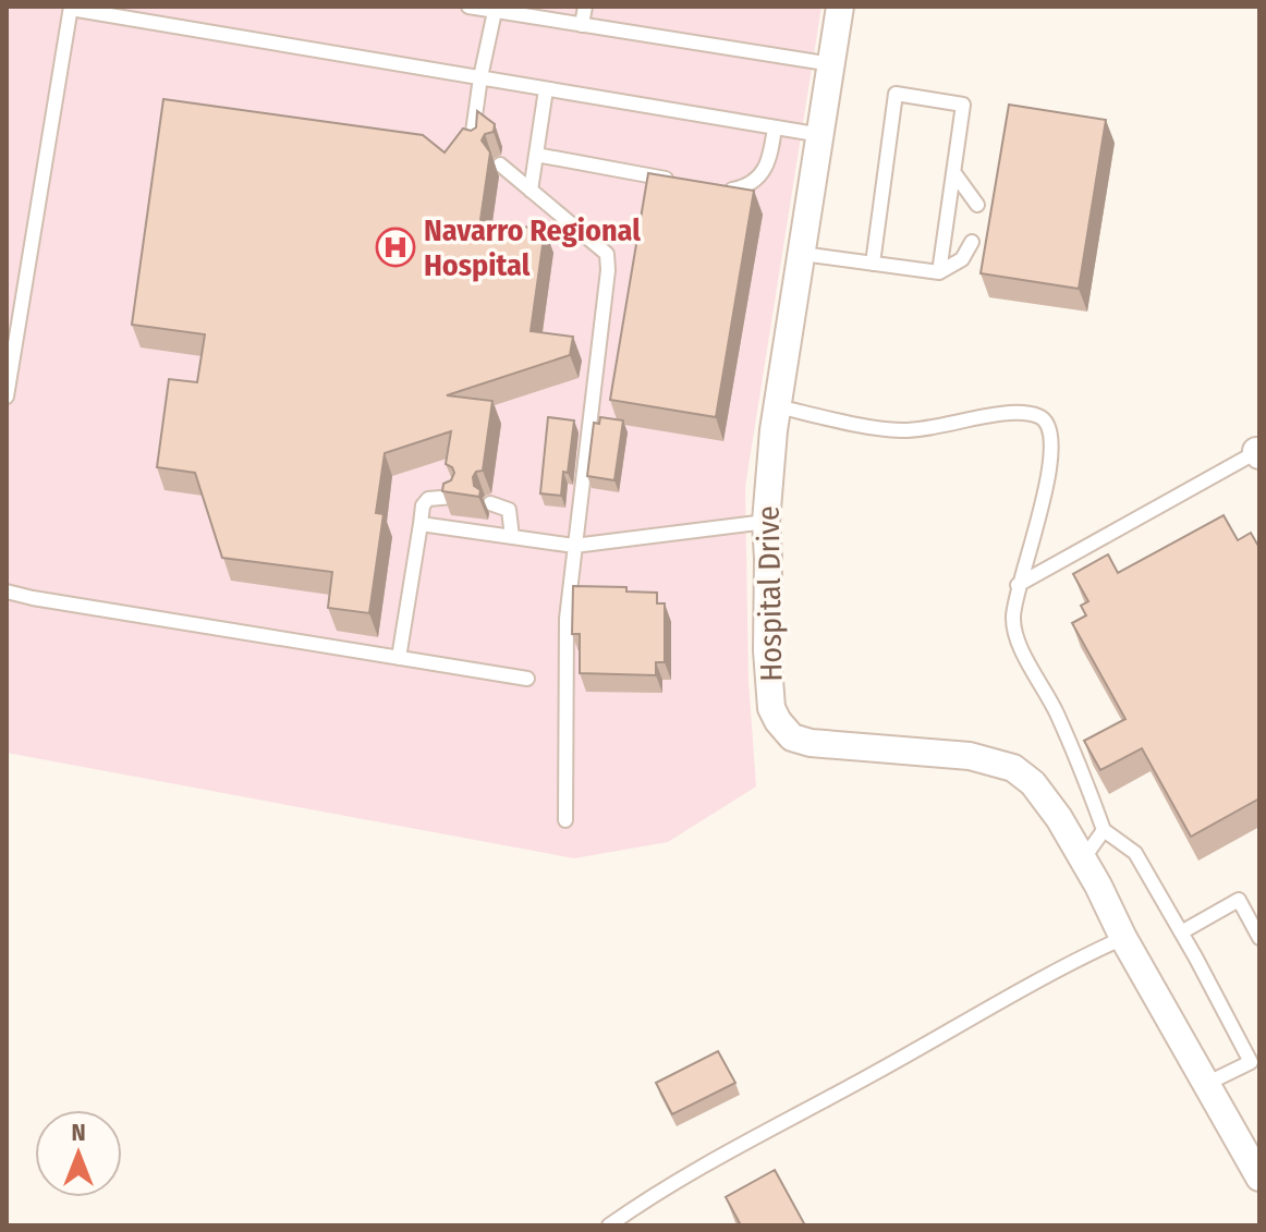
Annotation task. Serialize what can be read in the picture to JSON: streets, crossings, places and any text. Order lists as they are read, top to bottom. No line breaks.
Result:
{"streets":{"street":["Hospital Drive"]},"places":{"hospital":["Navarro Regional Hospital"]},"north":"top"}
